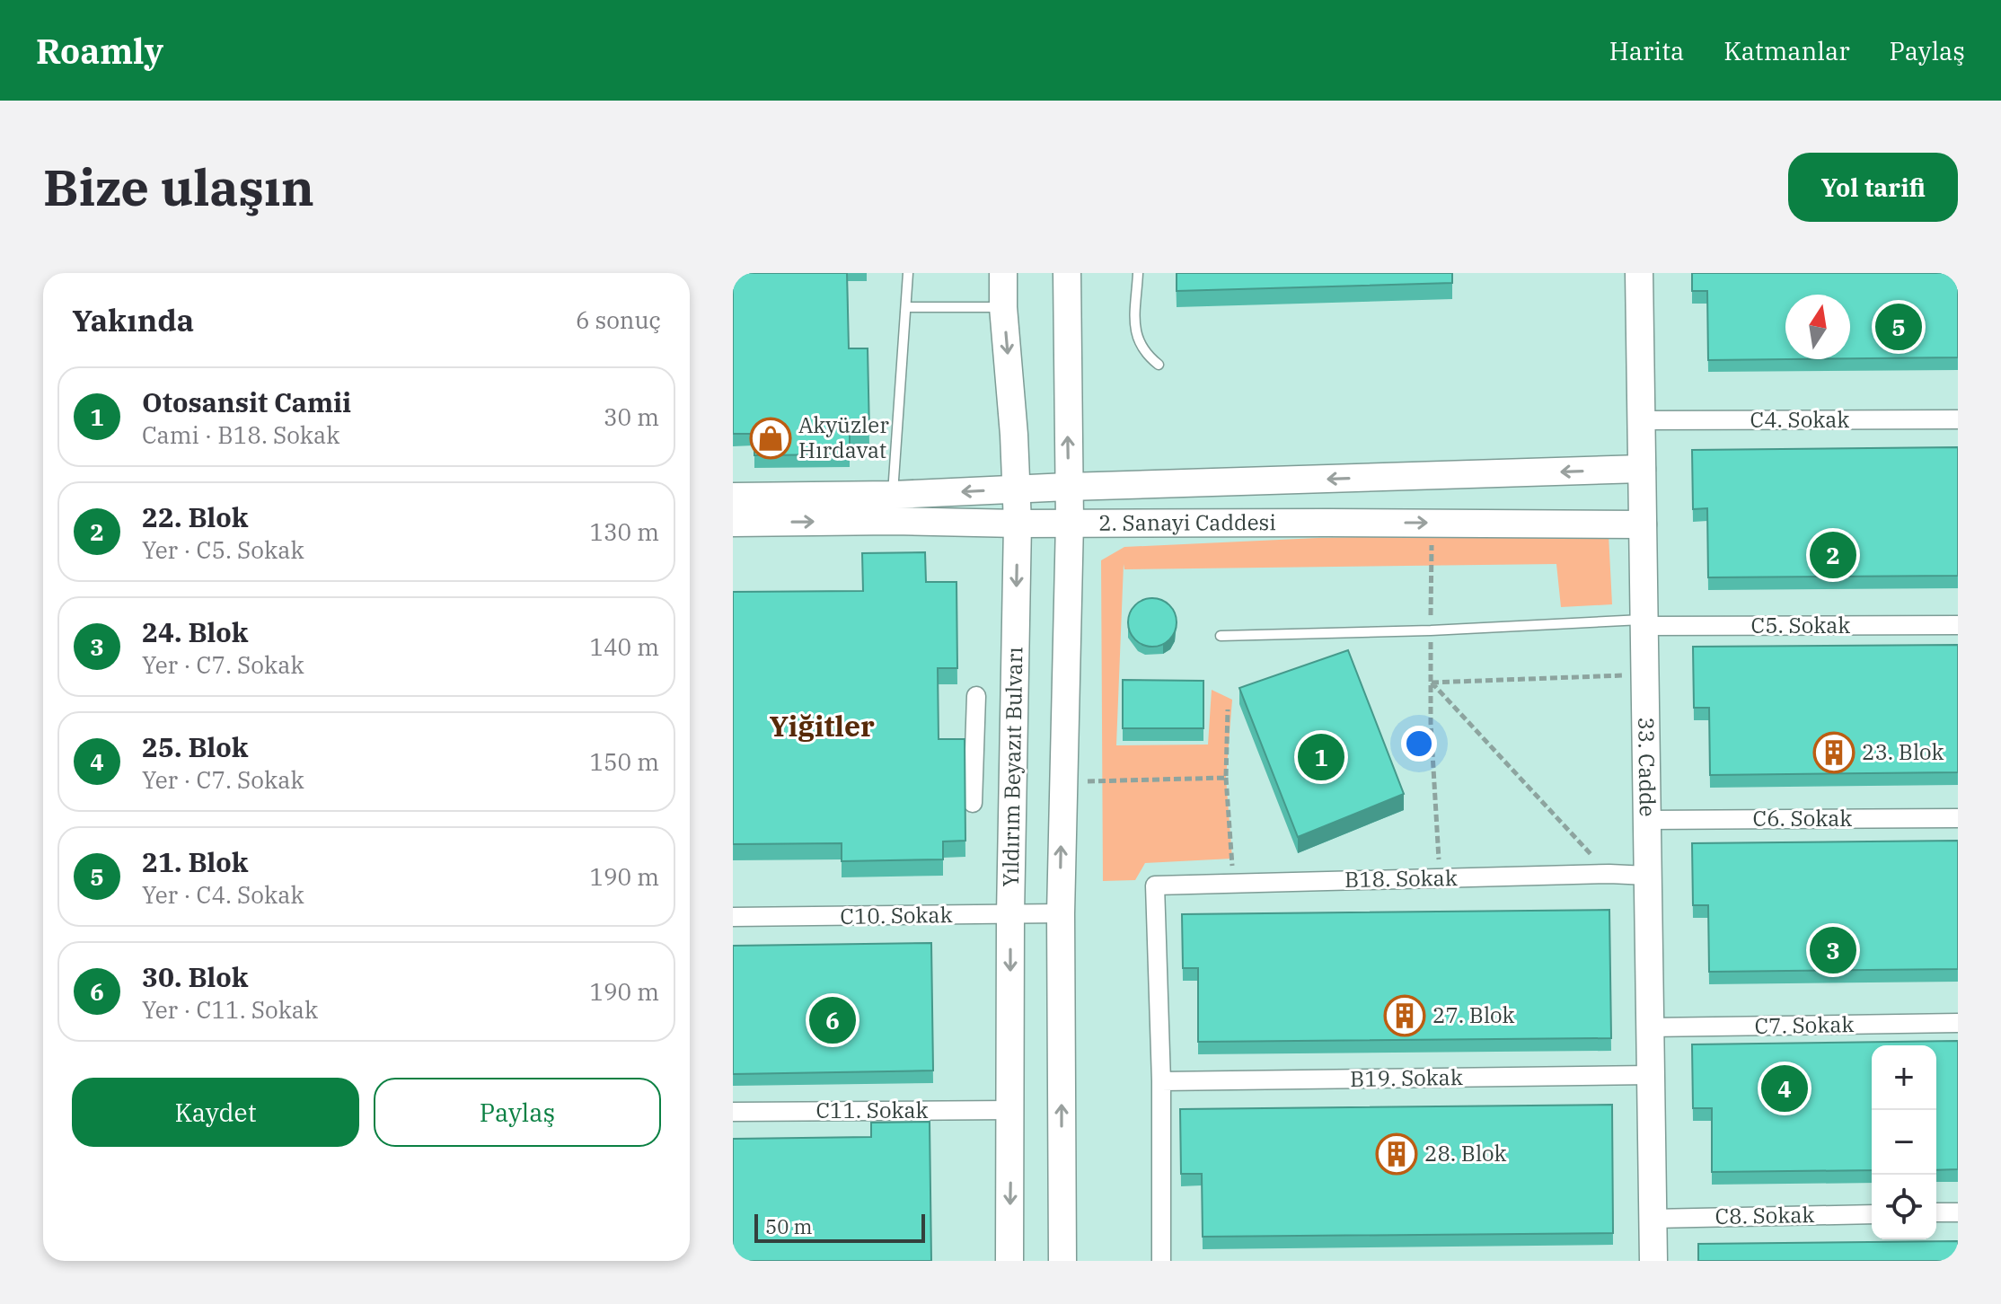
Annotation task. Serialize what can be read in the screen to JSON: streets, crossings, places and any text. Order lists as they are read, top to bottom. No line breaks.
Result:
{"streets":{"main road":["2. Sanayi Caddesi","Yıldırım Beyazıt Bulvarı","33. Cadde"],"street":["C4. Sokak","C5. Sokak","C6. Sokak","B18. Sokak","C10. Sokak","C7. Sokak","B19. Sokak","C11. Sokak","C8. Sokak"]},"crossings":[["C4. Sokak","33. Cadde"],["2. Sanayi Caddesi","Yıldırım Beyazıt Bulvarı"],["2. Sanayi Caddesi","33. Cadde"],["C5. Sokak","33. Cadde"],["Yıldırım Beyazıt Bulvarı","C10. Sokak"],["Yıldırım Beyazıt Bulvarı","C11. Sokak"],["33. Cadde","C6. Sokak"],["33. Cadde","B18. Sokak"],["33. Cadde","C7. Sokak"],["33. Cadde","B19. Sokak"],["33. Cadde","C8. Sokak"],["B18. Sokak","B19. Sokak"]],"districts":["Yiğitler"],"places":{"shop":["Akyüzler Hırdavat"],"building":["23. Blok","27. Blok","28. Blok"]},"scale_bar":"50 m","north":"top","page":{"header":"Roamly","nav":["Harita","Katmanlar","Paylaş"],"buttons":["Yol tarifi",["Kaydet","Paylaş"]],"title":"Bize ulaşın","heading":["Yakında","6 sonuç"],"pins":["5","2","1","3","6","4"],"list":[{"mark":"1","name":"Otosansit Camii","note":"Cami · B18. Sokak","value":"30 m"},{"mark":"2","name":"22. Blok","note":"Yer · C5. Sokak","value":"130 m"},{"mark":"3","name":"24. Blok","note":"Yer · C7. Sokak","value":"140 m"},{"mark":"4","name":"25. Blok","note":"Yer · C7. Sokak","value":"150 m"},{"mark":"5","name":"21. Blok","note":"Yer · C4. Sokak","value":"190 m"},{"mark":"6","name":"30. Blok","note":"Yer · C11. Sokak","value":"190 m"}],"map_buttons":["+","−"],"scale":"50 m"}}
